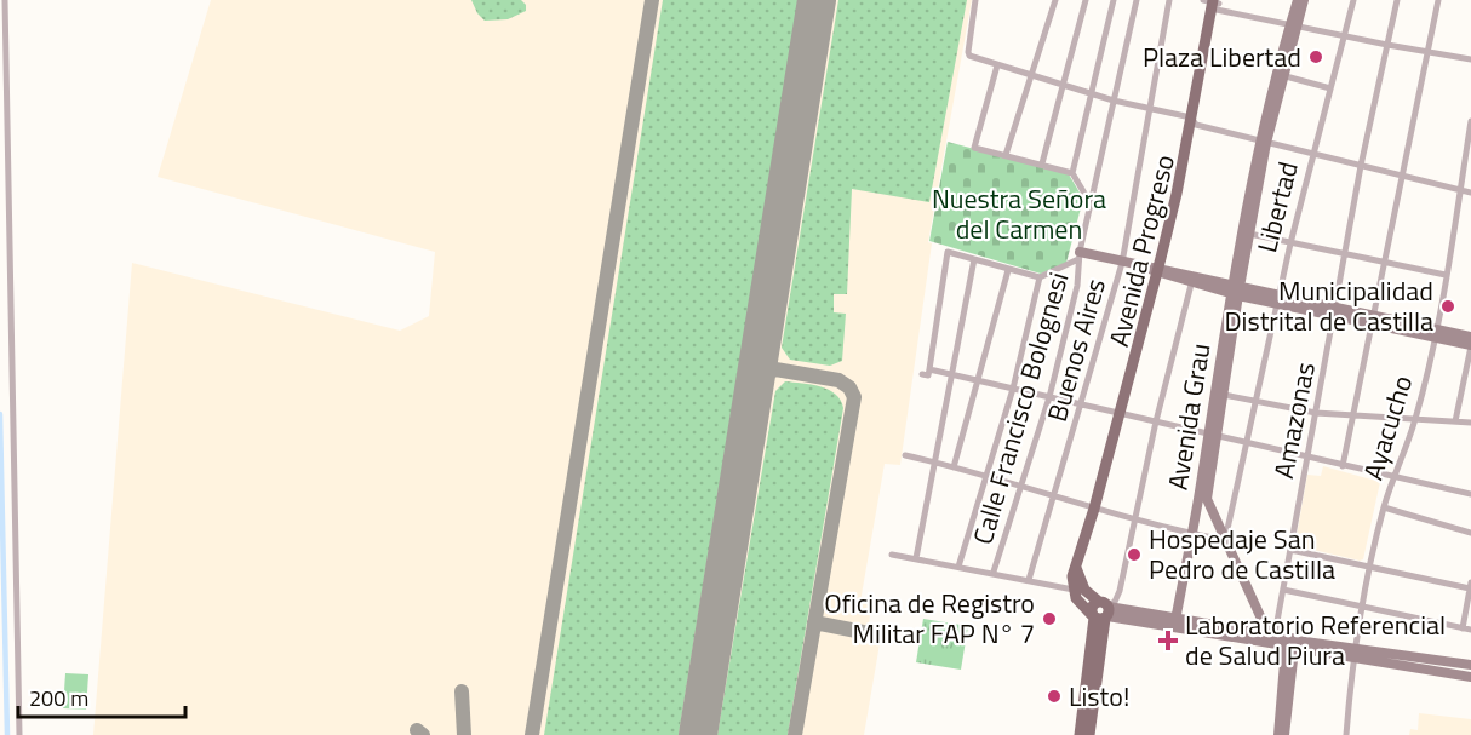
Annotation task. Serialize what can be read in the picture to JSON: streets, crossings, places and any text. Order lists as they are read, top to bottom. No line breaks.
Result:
{"streets":{"main road":["Avenida Progreso"],"street":["Libertad","Buenos Aires","Calle Francisco Bolognesi","Avenida Grau","Amazonas","Ayacucho"]},"crossings":[["Libertad","Avenida Grau"]],"parks":["Nuestra Señora del Carmen"],"places":{"other":["Plaza Libertad","Municipalidad Distrital de Castilla","Hospedaje San Pedro de Castilla","Oficina de Registro Militar FAP N° 7","Listo!"],"health":["Laboratorio Referencial de Salud Piura"]},"scale_bar":"200 m"}
